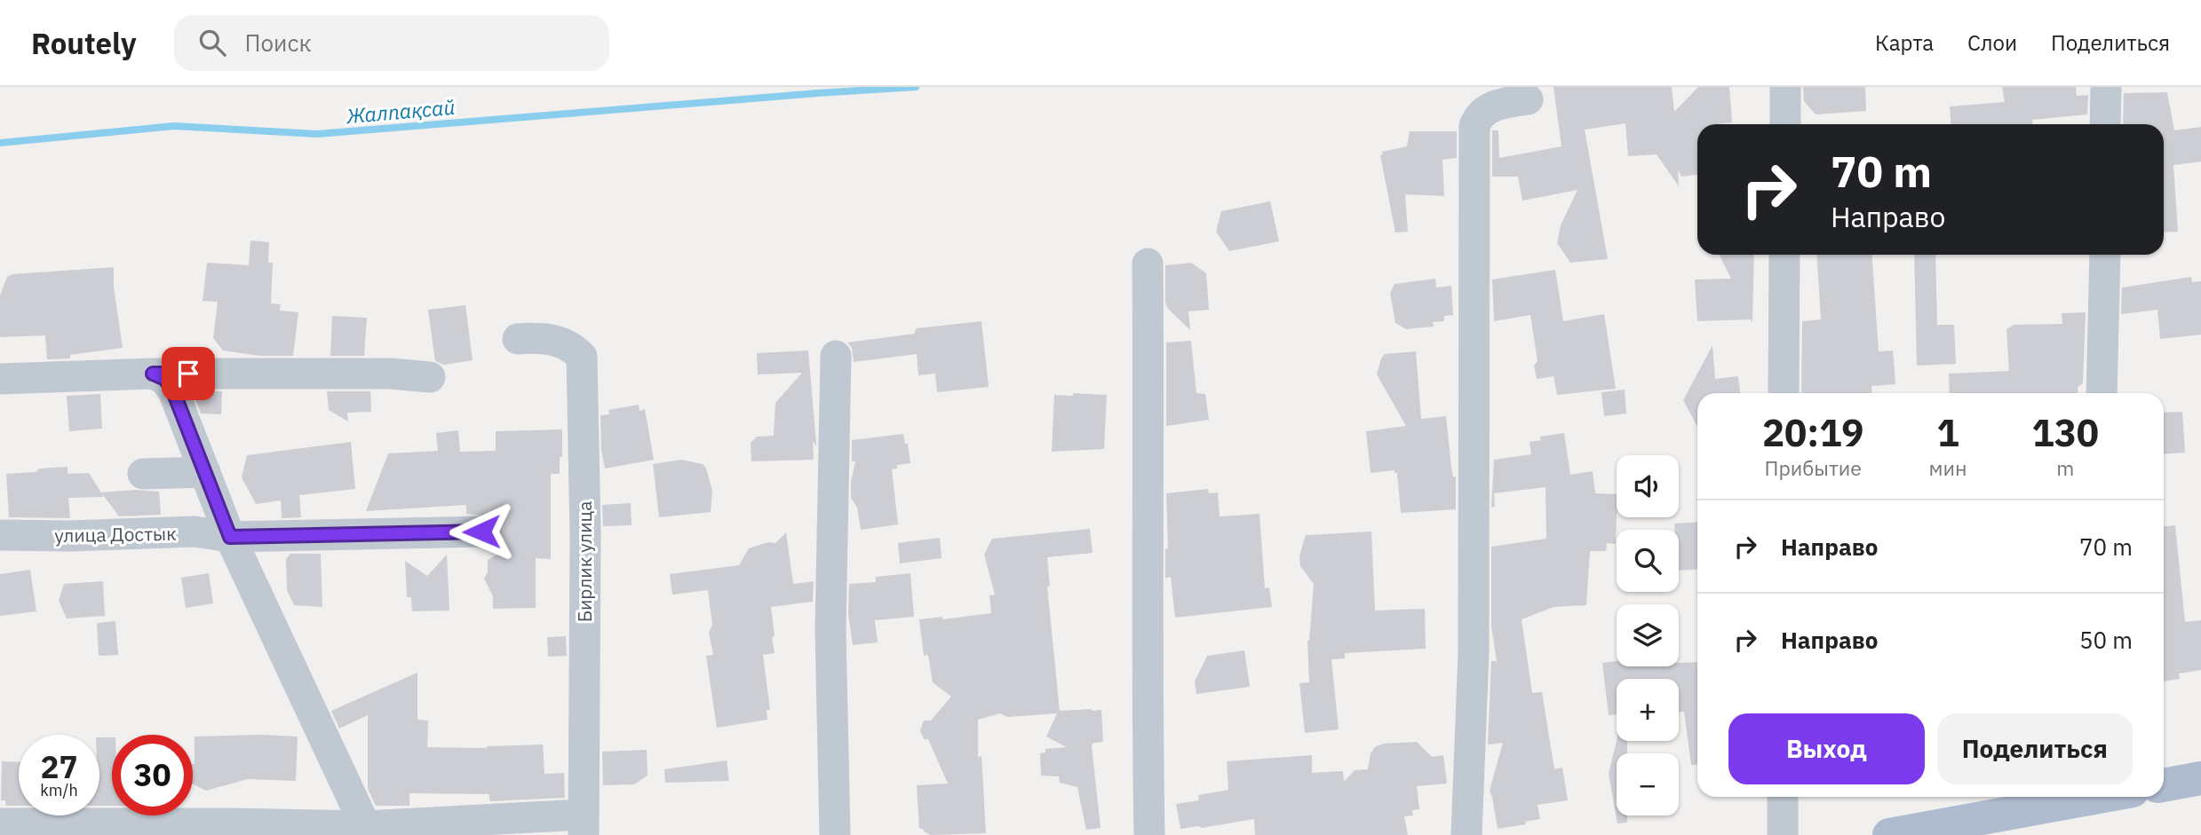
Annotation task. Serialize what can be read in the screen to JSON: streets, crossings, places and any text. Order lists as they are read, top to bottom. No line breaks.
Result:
{"streets":{"street":["улица Достык","Бирлик улица"]},"water":["Жалпақсай"],"page":{"header":"Routely","search":"Поиск","nav":["Карта","Слои","Поделиться"],"turn":["70 m","Направо"],"eta":["20:19","Прибытие","1","мин","130","m"],"map_buttons":["+","−"],"list":[{"name":"Направо","value":"70 m"},{"name":"Направо","value":"50 m"}],"buttons":["Выход","Поделиться"],"speed":"27 km/h","limit":"30"}}
